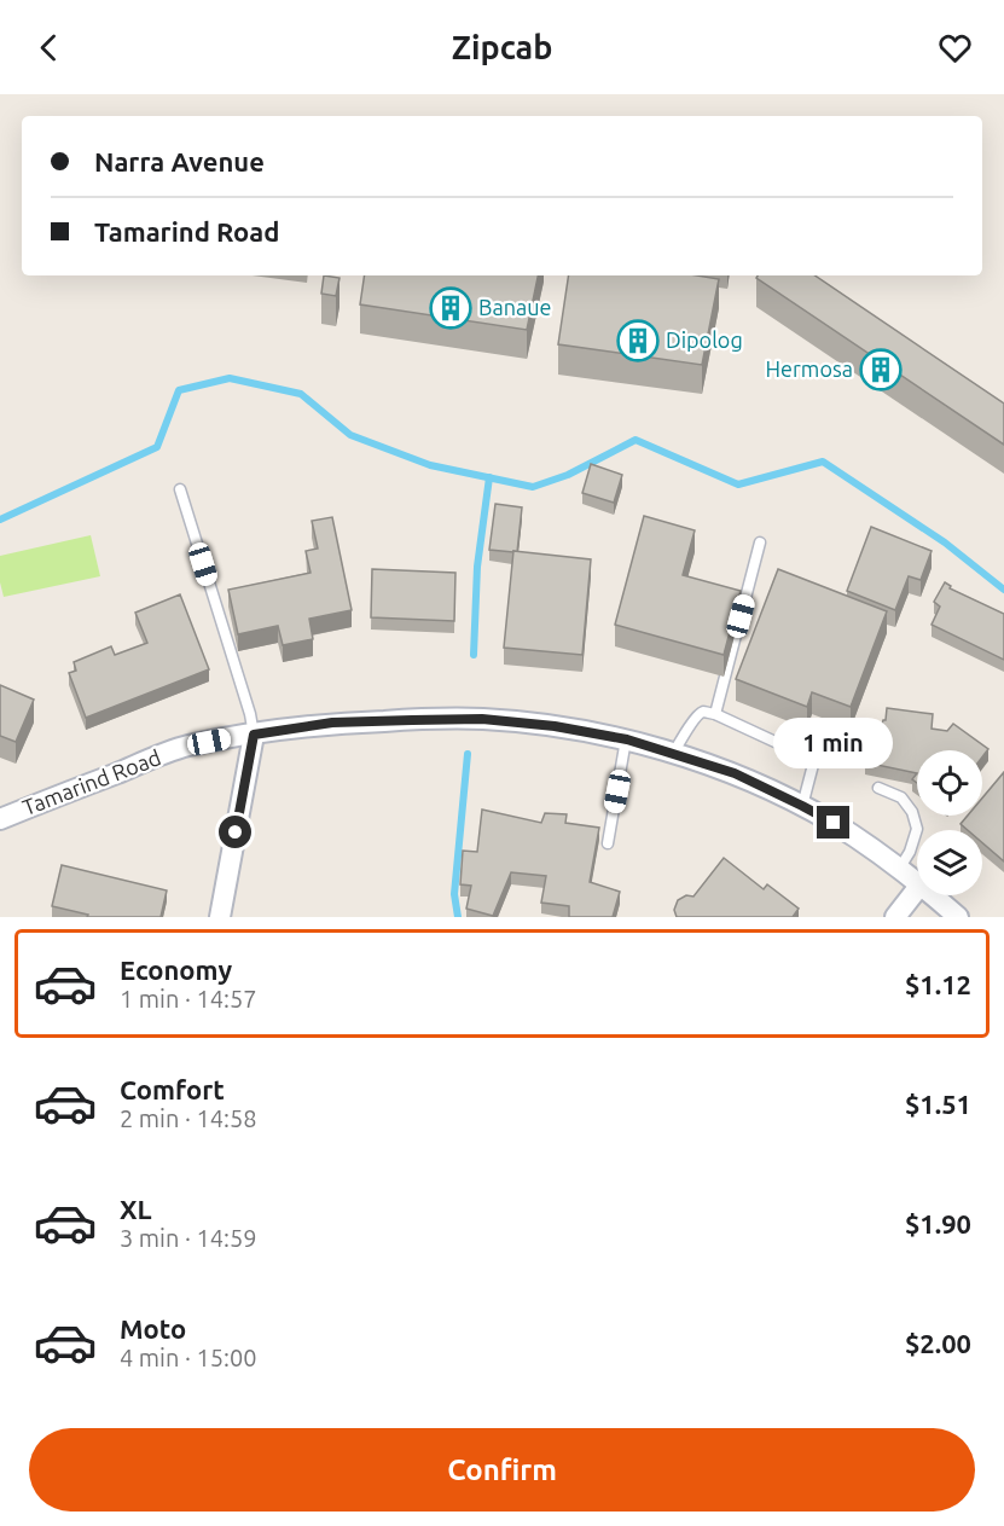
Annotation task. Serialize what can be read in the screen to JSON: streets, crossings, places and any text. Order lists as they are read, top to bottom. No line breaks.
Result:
{"streets":{"street":["Tamarind Road"]},"places":{"building":["Banaue","Dipolog","Hermosa"]},"page":{"header":"Zipcab","banner":["Narra Avenue","Tamarind Road"],"bubble":"1 min","list":[{"name":"Economy","note":"1 min · 14:57","value":"$1.12"},{"name":"Comfort","note":"2 min · 14:58","value":"$1.51"},{"name":"XL","note":"3 min · 14:59","value":"$1.90"},{"name":"Moto","note":"4 min · 15:00","value":"$2.00"}],"buttons":"Confirm"}}
